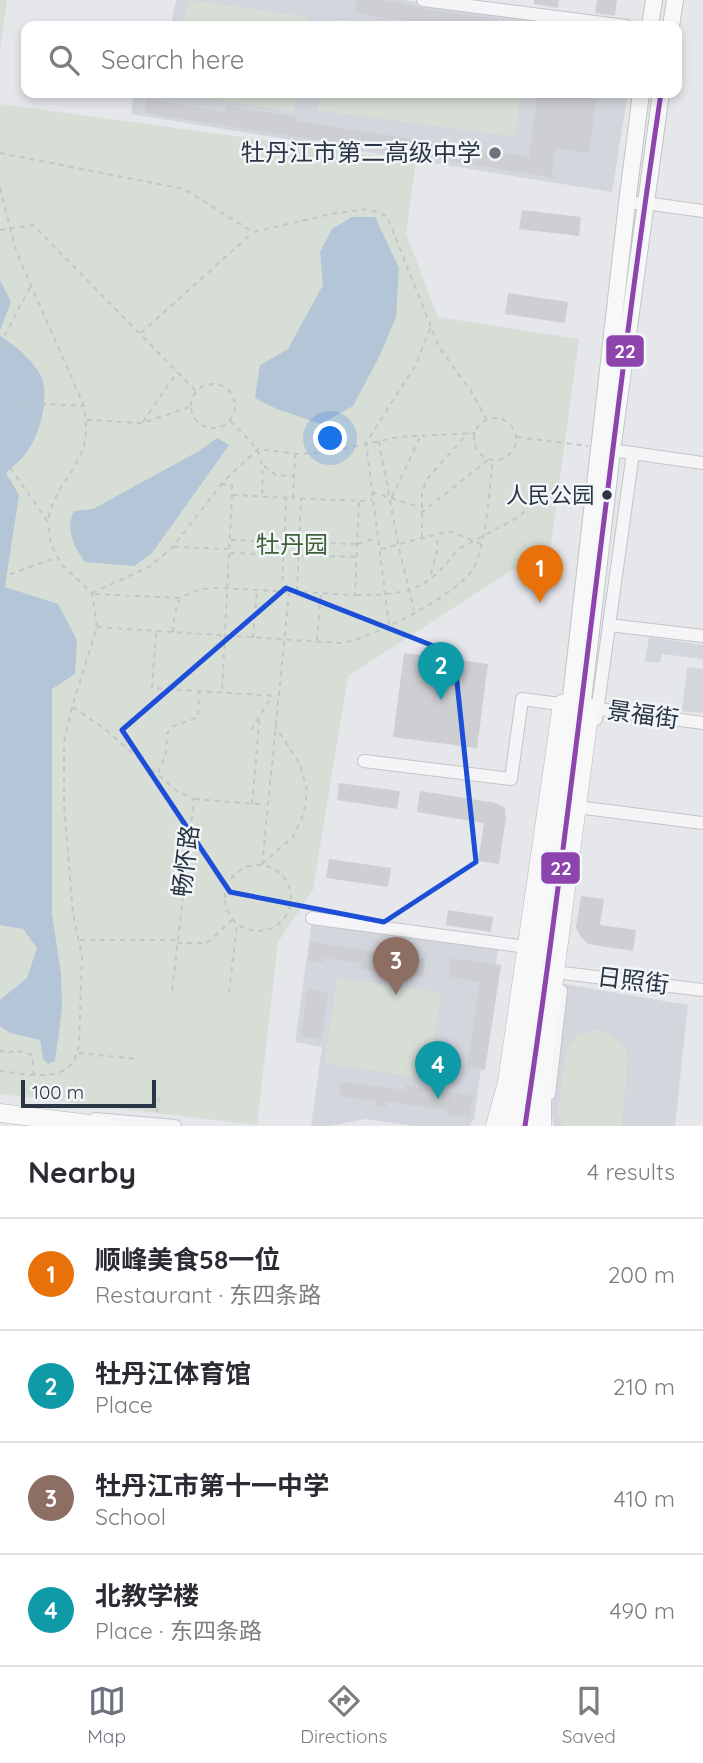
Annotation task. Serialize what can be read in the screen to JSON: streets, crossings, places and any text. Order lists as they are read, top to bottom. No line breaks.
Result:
{"streets":{"street":["景福街","日照街"],"path":["畅怀路"]},"parks":["牡丹园"],"places":["牡丹江市第二高级中学","人民公园"],"lines":["transit line 22"],"scale_bar":"100 m","page":{"search":"Search here","pins":["1","2","3","4"],"scale":"100 m","heading":["Nearby","4 results"],"list":[{"mark":"1","name":"顺峰美食58一位","note":"Restaurant · 东四条路","value":"200 m"},{"mark":"2","name":"牡丹江体育馆","note":"Place","value":"210 m"},{"mark":"3","name":"牡丹江市第十一中学","note":"School","value":"410 m"},{"mark":"4","name":"北教学楼","note":"Place · 东四条路","value":"490 m"}],"nav":["Map","Directions","Saved"]}}
